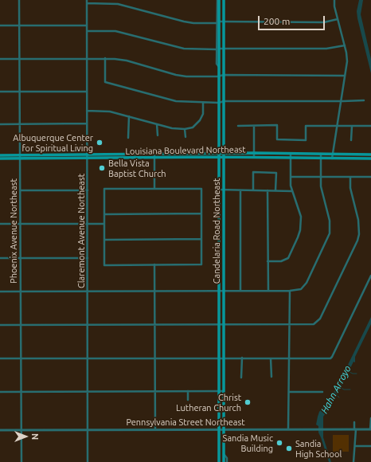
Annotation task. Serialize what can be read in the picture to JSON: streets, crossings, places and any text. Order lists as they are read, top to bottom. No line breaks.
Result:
{"streets":{"main road":["Louisiana Boulevard Northeast","Candelaria Road Northeast"],"street":["Phoenix Avenue Northeast","Claremont Avenue Northeast","Pennsylvania Street Northeast"]},"crossings":[["Louisiana Boulevard Northeast","Phoenix Avenue Northeast"],["Louisiana Boulevard Northeast","Claremont Avenue Northeast"],["Louisiana Boulevard Northeast","Candelaria Road Northeast"],["Phoenix Avenue Northeast","Pennsylvania Street Northeast"],["Claremont Avenue Northeast","Pennsylvania Street Northeast"],["Candelaria Road Northeast","Pennsylvania Street Northeast"]],"water":["Hahn Arroyo"],"places":["Albuquerque Center for Spiritual Living","Bella Vista Baptist Church","Christ Lutheran Church","Sandia Music Building","Sandia High School"],"scale_bar":"200 m","north":"right"}
